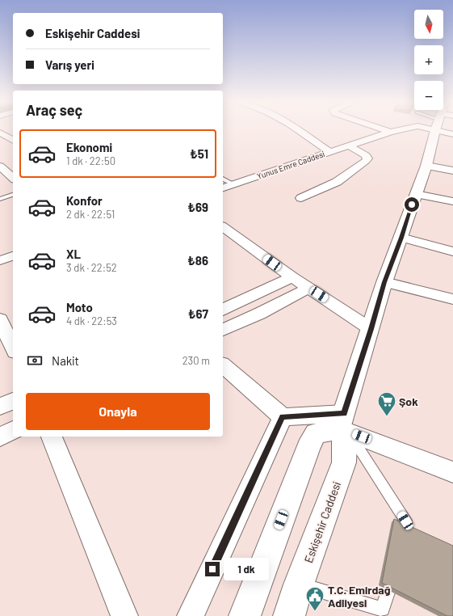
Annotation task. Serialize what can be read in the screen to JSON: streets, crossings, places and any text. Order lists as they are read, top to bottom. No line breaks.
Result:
{"streets":{"main road":["Eskişehir Caddesi"],"street":["Yunus Emre Caddesi"]},"places":{"supermarket":["Şok"],"public building":["T.C. Emirdağ Adliyesi"]},"north":"bottom","page":{"map_buttons":["+","−"],"banner":["Eskişehir Caddesi","Varış yeri"],"heading":"Araç seç","list":[{"name":"Ekonomi","note":"1 dk · 22:50","value":"₺51"},{"name":"Konfor","note":"2 dk · 22:51","value":"₺69"},{"name":"XL","note":"3 dk · 22:52","value":"₺86"},{"name":"Moto","note":"4 dk · 22:53","value":"₺67"}],"pay":["Nakit","230 m"],"buttons":"Onayla","bubble":"1 dk"}}
